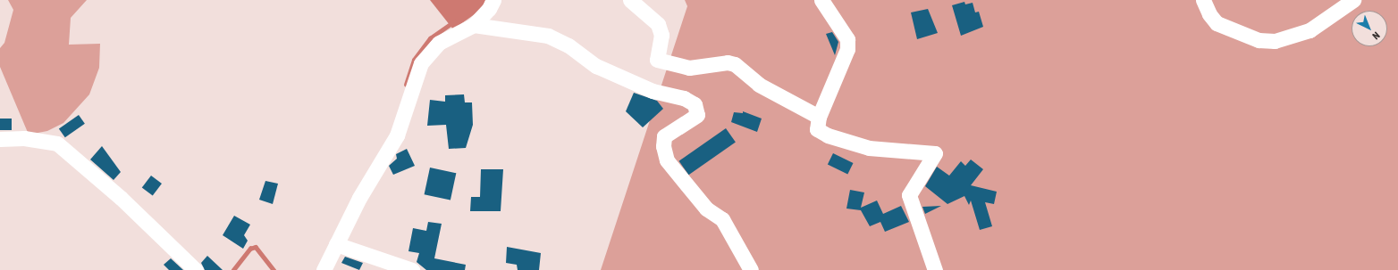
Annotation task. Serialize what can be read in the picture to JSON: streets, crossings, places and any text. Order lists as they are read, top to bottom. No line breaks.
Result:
{"north":"bottom right"}
